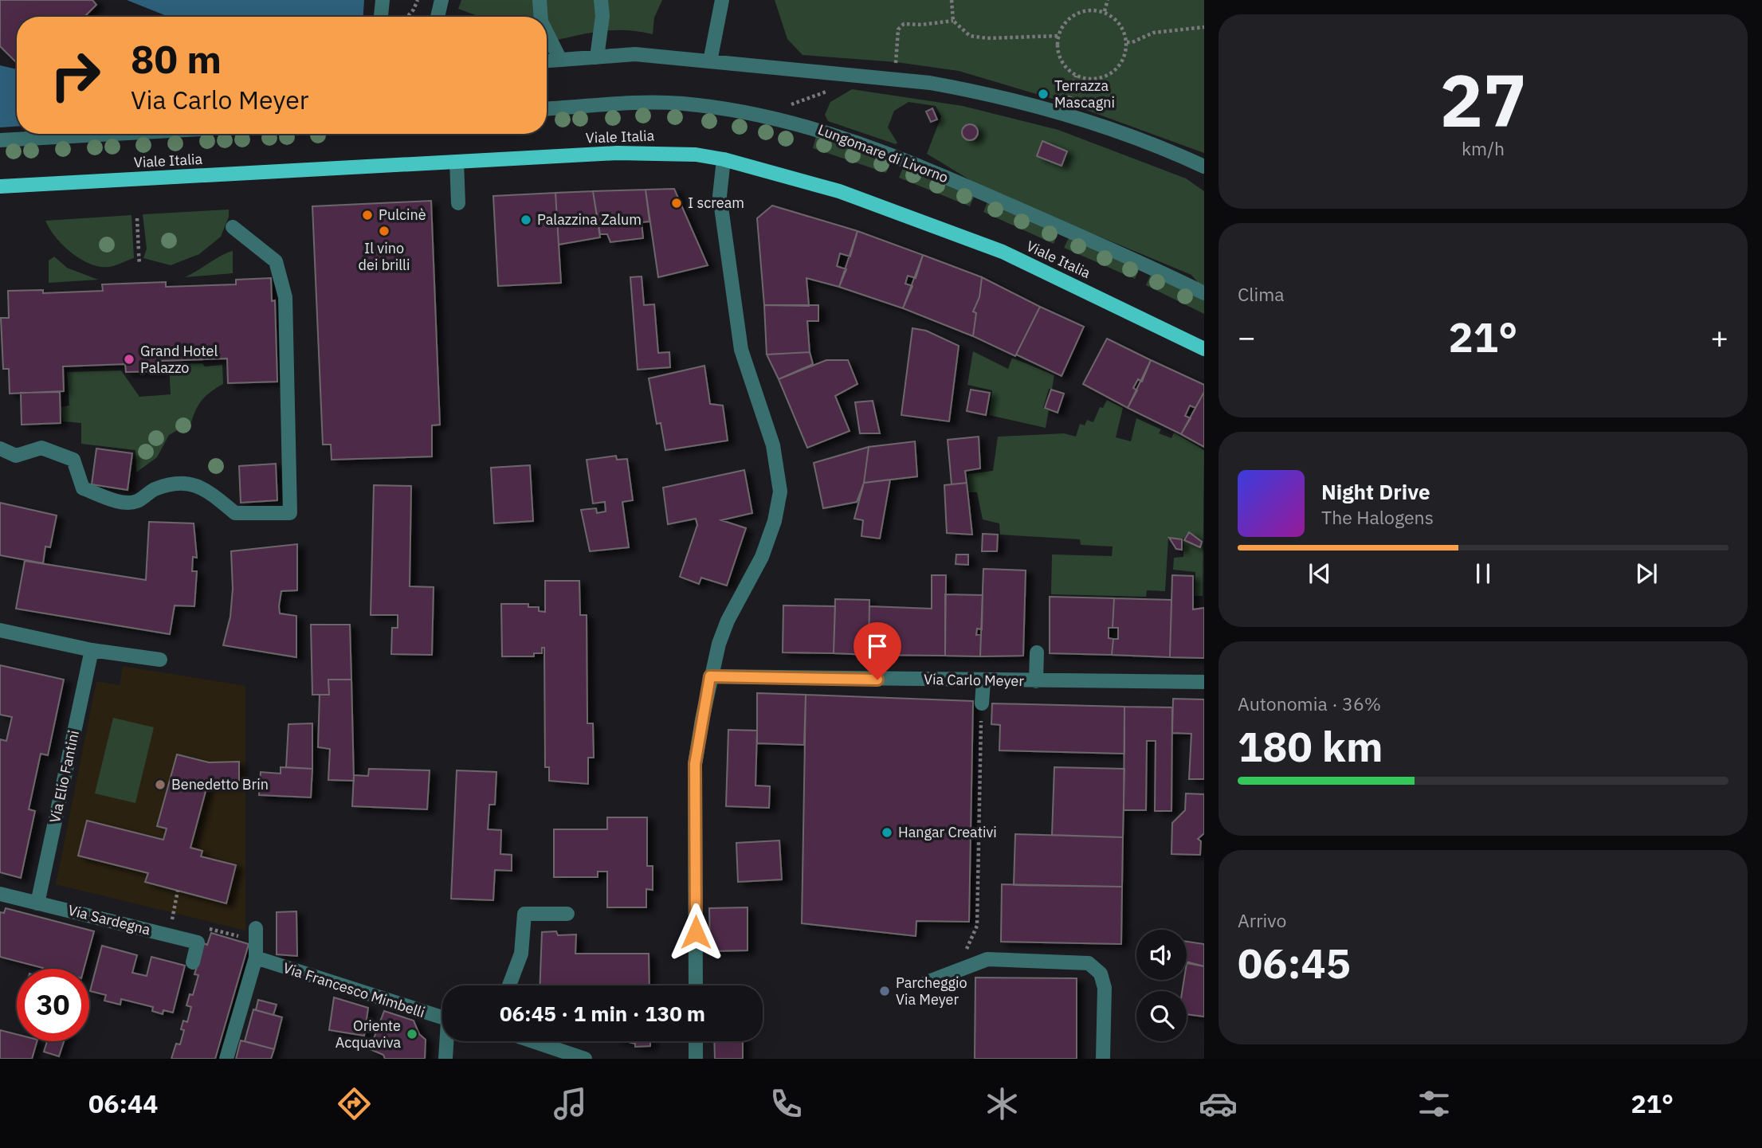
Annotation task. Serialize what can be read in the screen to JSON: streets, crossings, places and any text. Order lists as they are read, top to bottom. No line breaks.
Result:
{"streets":{"main road":["Viale Italia"],"street":["Lungomare di Livorno","Via Carlo Meyer","Via Elio Fantini","Via Sardegna","Via Francesco Mimbelli"]},"crossings":[["Via Elio Fantini","Via Sardegna"]],"places":["Terrazza Mascagni","I scream","Pulcinè","Palazzina Zalum","Il vino dei brilli","Grand Hotel Palazzo","Benedetto Brin","Hangar Creativi","Parcheggio Via Meyer","Oriente Acquaviva"],"page":{"tile":[["27","km/h"],"Clima",["Autonomia · 36%","180 km"],["Arrivo","06:45"]],"turn":["80 m","Via Carlo Meyer"],"heat":["−","21°","+"],"song":["Night Drive","The Halogens"],"limit":"30","trip":"06:45 · 1 min · 130 m","tabs":["06:44","21°"]}}
